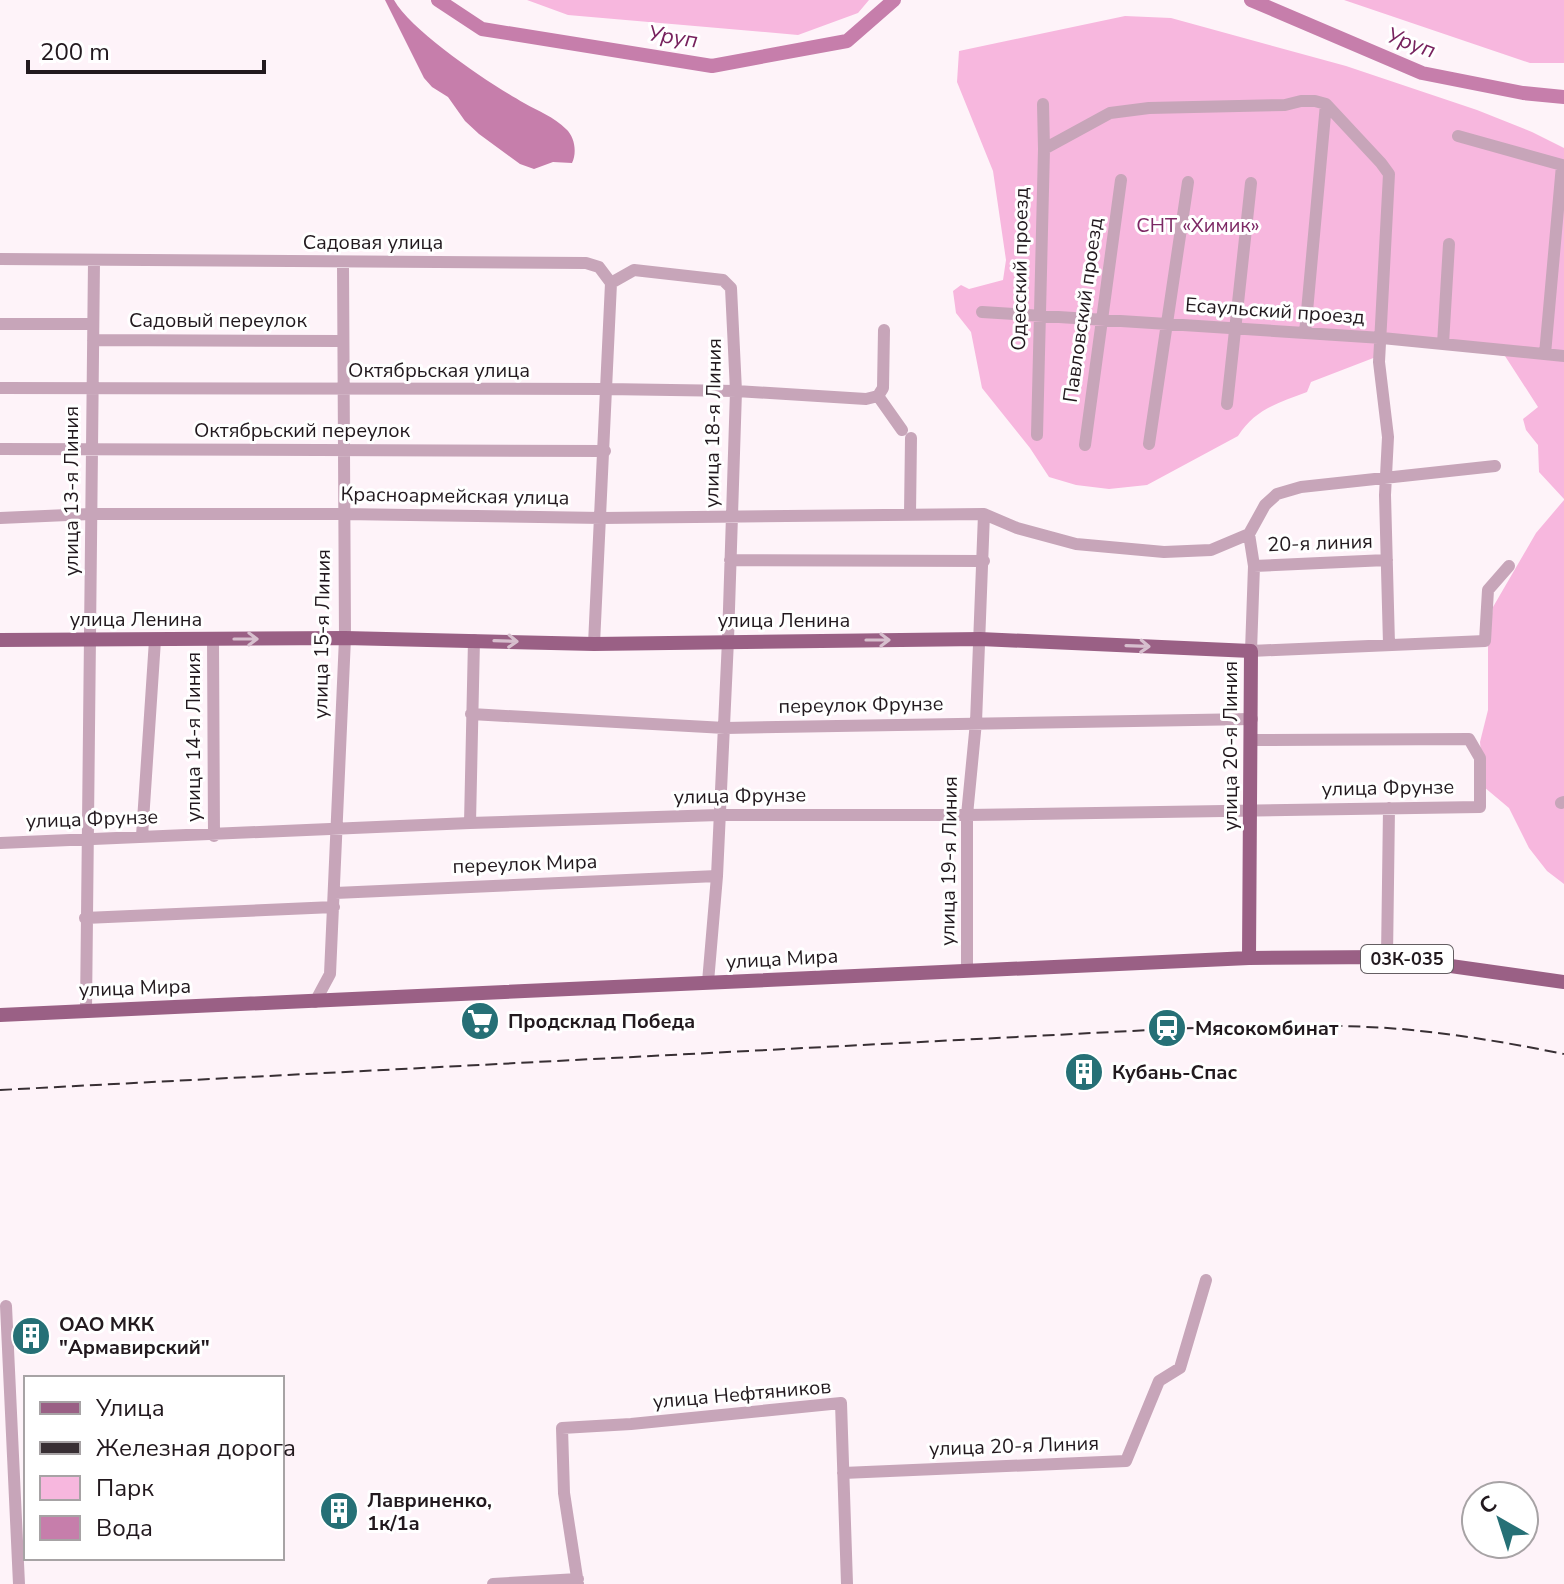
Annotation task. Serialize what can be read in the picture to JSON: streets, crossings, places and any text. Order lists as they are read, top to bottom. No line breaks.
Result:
{"streets":{"main road":["улица Ленина","улица 20-я Линия","улица Мира","03К-035"],"street":["Садовая улица","Одесский проезд","Павловский проезд","Есаульский проезд","Садовый переулок","Октябрьская улица","улица 18-я Линия","Октябрьский переулок","улица 13-я Линия","Красноармейская улица","20-я линия","улица 15-я Линия","переулок Фрунзе","улица 14-я Линия","улица Фрунзе","улица 19-я Линия","переулок Мира","улица Нефтяников"]},"crossings":[["Садовая улица","улица 18-я Линия"],["Садовая улица","улица 13-я Линия"],["Садовая улица","улица 15-я Линия"],["Одесский проезд","Есаульский проезд"],["Павловский проезд","Есаульский проезд"],["Садовый переулок","улица 13-я Линия"],["Садовый переулок","улица 15-я Линия"],["Октябрьская улица","улица 18-я Линия"],["Октябрьская улица","улица 13-я Линия"],["Октябрьская улица","улица 15-я Линия"],["улица 18-я Линия","Красноармейская улица"],["улица 18-я Линия","улица Ленина"],["улица 18-я Линия","переулок Фрунзе"],["улица 18-я Линия","улица Фрунзе"],["улица 18-я Линия","переулок Мира"],["улица 18-я Линия","улица Мира"],["Октябрьский переулок","улица 13-я Линия"],["Октябрьский переулок","улица 15-я Линия"],["улица 13-я Линия","Красноармейская улица"],["улица 13-я Линия","улица Ленина"],["улица 13-я Линия","улица Фрунзе"],["улица 13-я Линия","улица Мира"],["Красноармейская улица","улица 15-я Линия"],["Красноармейская улица","улица 20-я Линия"],["Красноармейская улица","улица 19-я Линия"],["20-я линия","улица 20-я Линия"],["улица Ленина","улица 15-я Линия"],["улица Ленина","улица 14-я Линия"],["улица Ленина","улица 20-я Линия"],["улица Ленина","улица 19-я Линия"],["улица 15-я Линия","улица Фрунзе"],["улица 15-я Линия","переулок Мира"],["улица 15-я Линия","улица Мира"],["переулок Фрунзе","улица 20-я Линия"],["переулок Фрунзе","улица 19-я Линия"],["улица 14-я Линия","улица Фрунзе"],["улица 20-я Линия","улица Фрунзе"],["улица 20-я Линия","улица Мира"],["улица 20-я Линия","улица Нефтяников"],["улица Фрунзе","улица 19-я Линия"],["улица 19-я Линия","улица Мира"]],"one_way":["улица Ленина"],"water":["Уруп"],"parks":["СНТ «Химик»"],"places":{"supermarket":["Продсклад Победа"],"station":["Мясокомбинат"],"building":["Кубань-Спас","ОАО МКК \"Армавирский\"","Лавриненко, 1к/1а"]},"legend":["Улица","Железная дорога","Парк","Вода"],"scale_bar":"200 m","north":"top left"}
